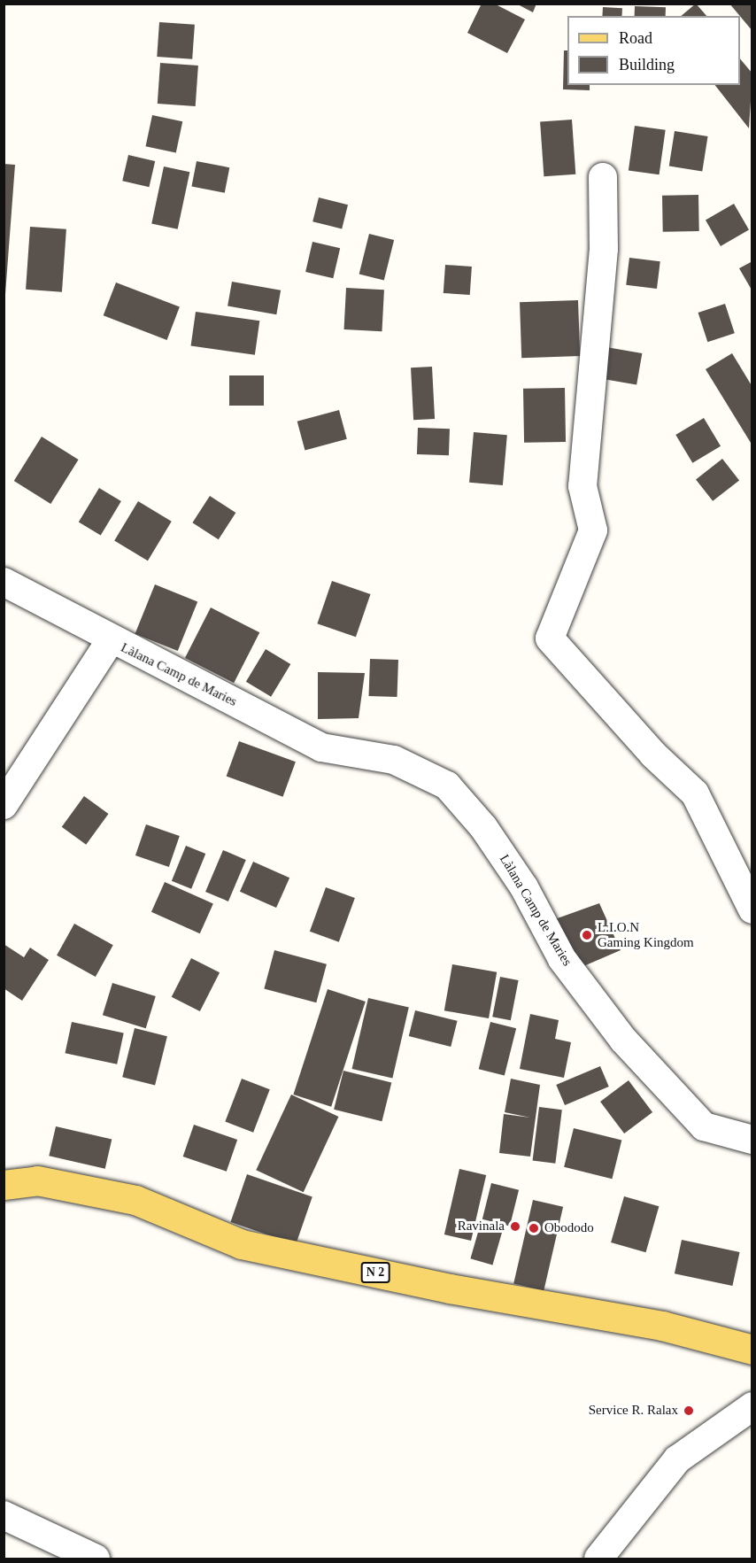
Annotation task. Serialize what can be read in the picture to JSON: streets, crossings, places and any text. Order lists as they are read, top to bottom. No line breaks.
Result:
{"streets":{"main road":["N 2"],"street":["Làlana Camp de Maries"]},"places":["L.I.O.N Gaming Kingdom","Ravinala","Obododo","Service R. Ralax"],"legend":["Road","Building"]}
